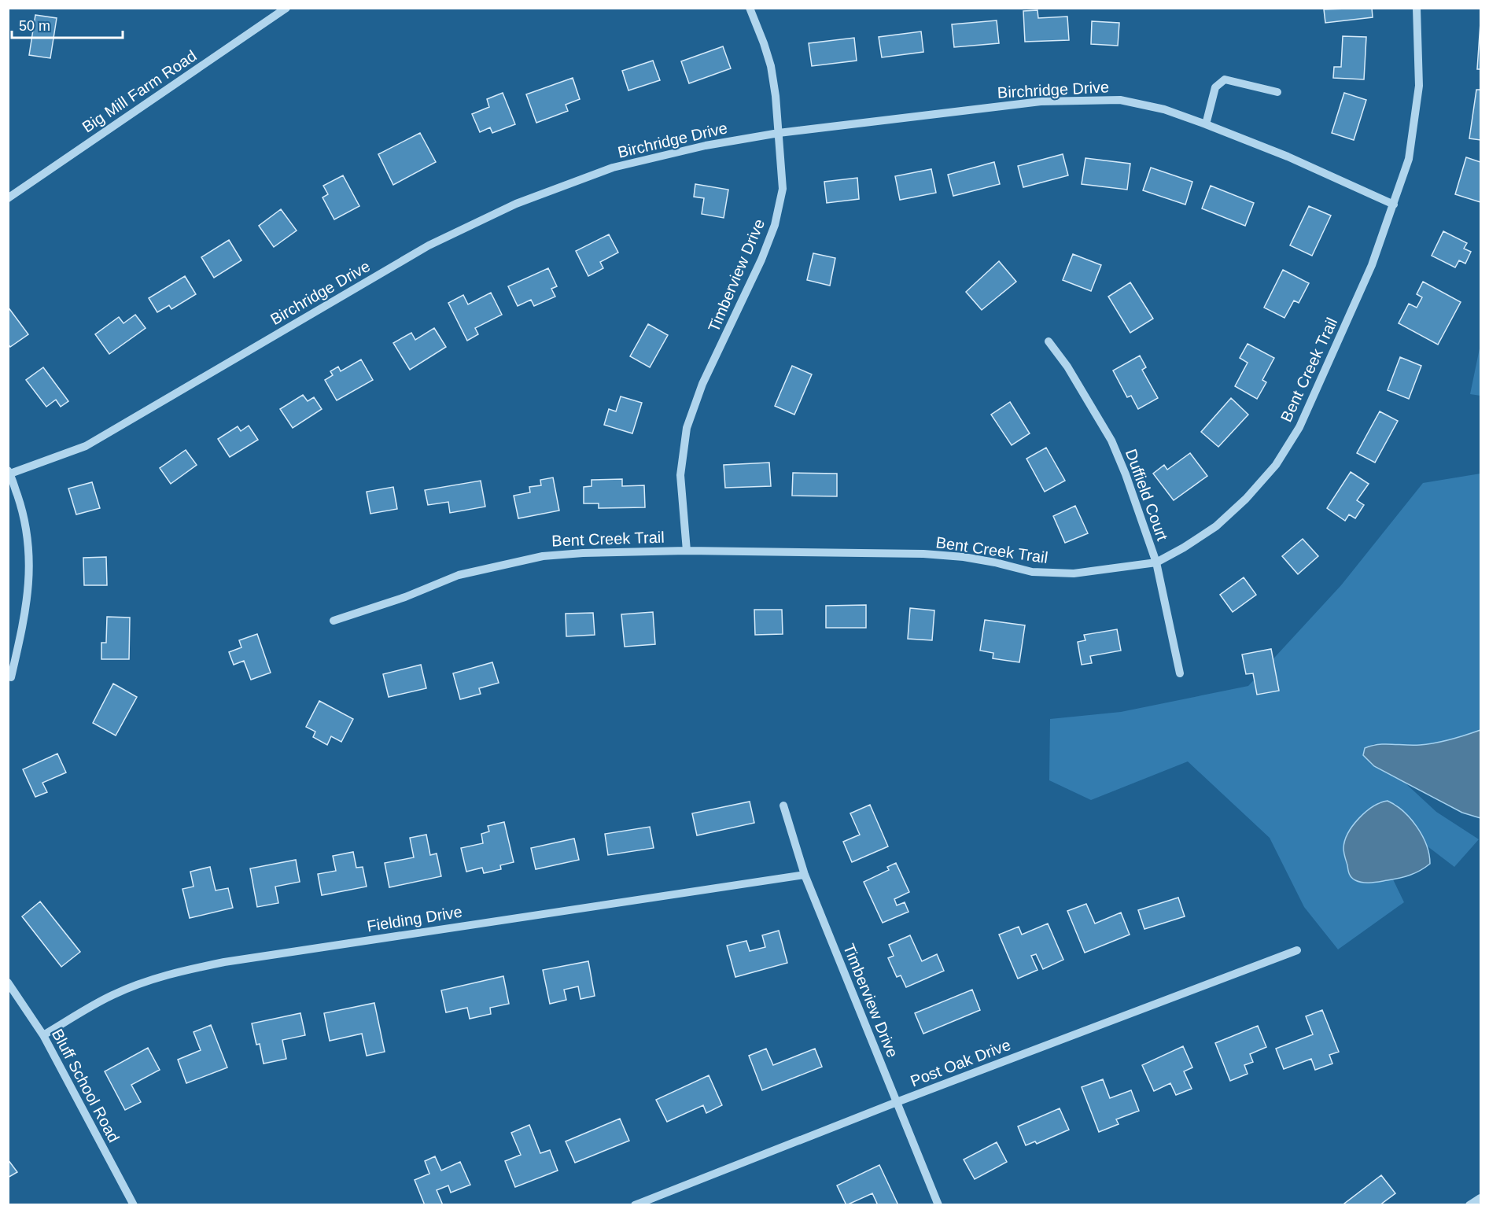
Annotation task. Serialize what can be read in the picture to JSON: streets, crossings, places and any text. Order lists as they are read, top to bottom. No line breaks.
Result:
{"streets":{"street":["Birchridge Drive","Big Mill Farm Road","Timberview Drive","Bent Creek Trail","Duffield Court","Fielding Drive","Post Oak Drive","Bluff School Road"]},"crossings":[["Birchridge Drive","Timberview Drive"],["Birchridge Drive","Bent Creek Trail"],["Timberview Drive","Bent Creek Trail"],["Timberview Drive","Fielding Drive"],["Timberview Drive","Post Oak Drive"],["Bent Creek Trail","Duffield Court"],["Fielding Drive","Bluff School Road"]],"scale_bar":"50 m"}
